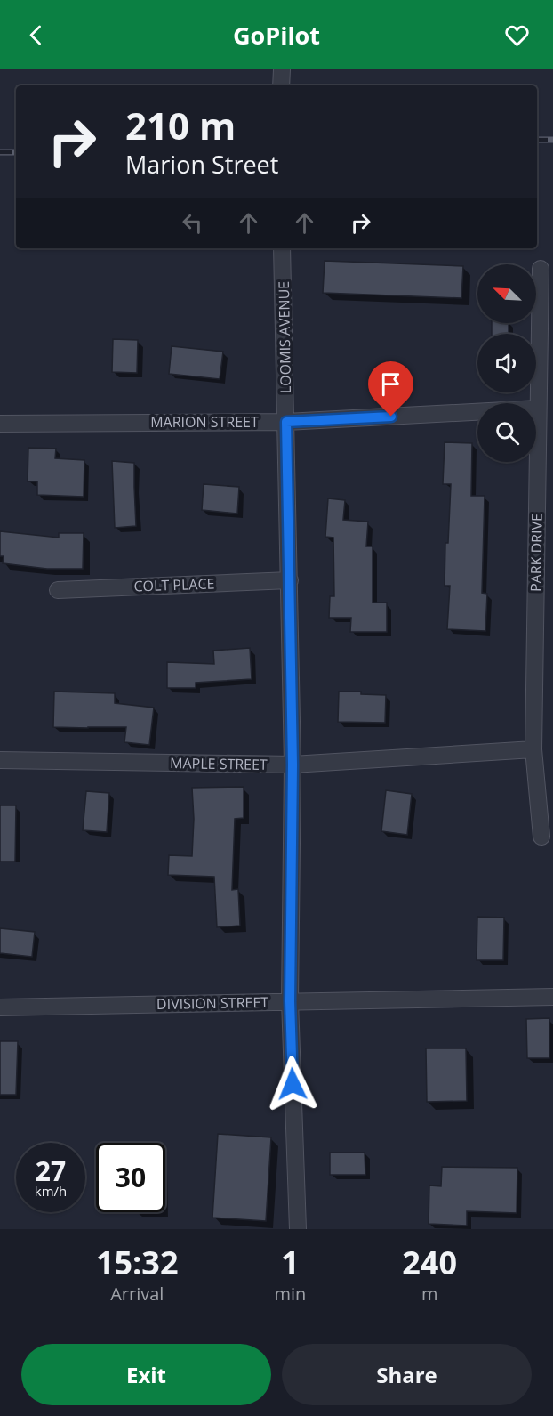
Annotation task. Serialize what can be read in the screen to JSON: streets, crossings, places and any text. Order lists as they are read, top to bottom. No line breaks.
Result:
{"streets":{"street":["LOOMIS AVENUE","MARION STREET","PARK DRIVE","COLT PLACE","MAPLE STREET","DIVISION STREET"]},"crossings":[["LOOMIS AVENUE","MARION STREET"],["LOOMIS AVENUE","COLT PLACE"],["LOOMIS AVENUE","MAPLE STREET"],["LOOMIS AVENUE","DIVISION STREET"],["MARION STREET","PARK DRIVE"],["PARK DRIVE","MAPLE STREET"]],"north":"top left","page":{"header":"GoPilot","turn":["210 m","Marion Street"],"speed":"27 km/h","limit":"30","eta":["15:32","Arrival","1","min","240","m"],"buttons":["Exit","Share"]}}
